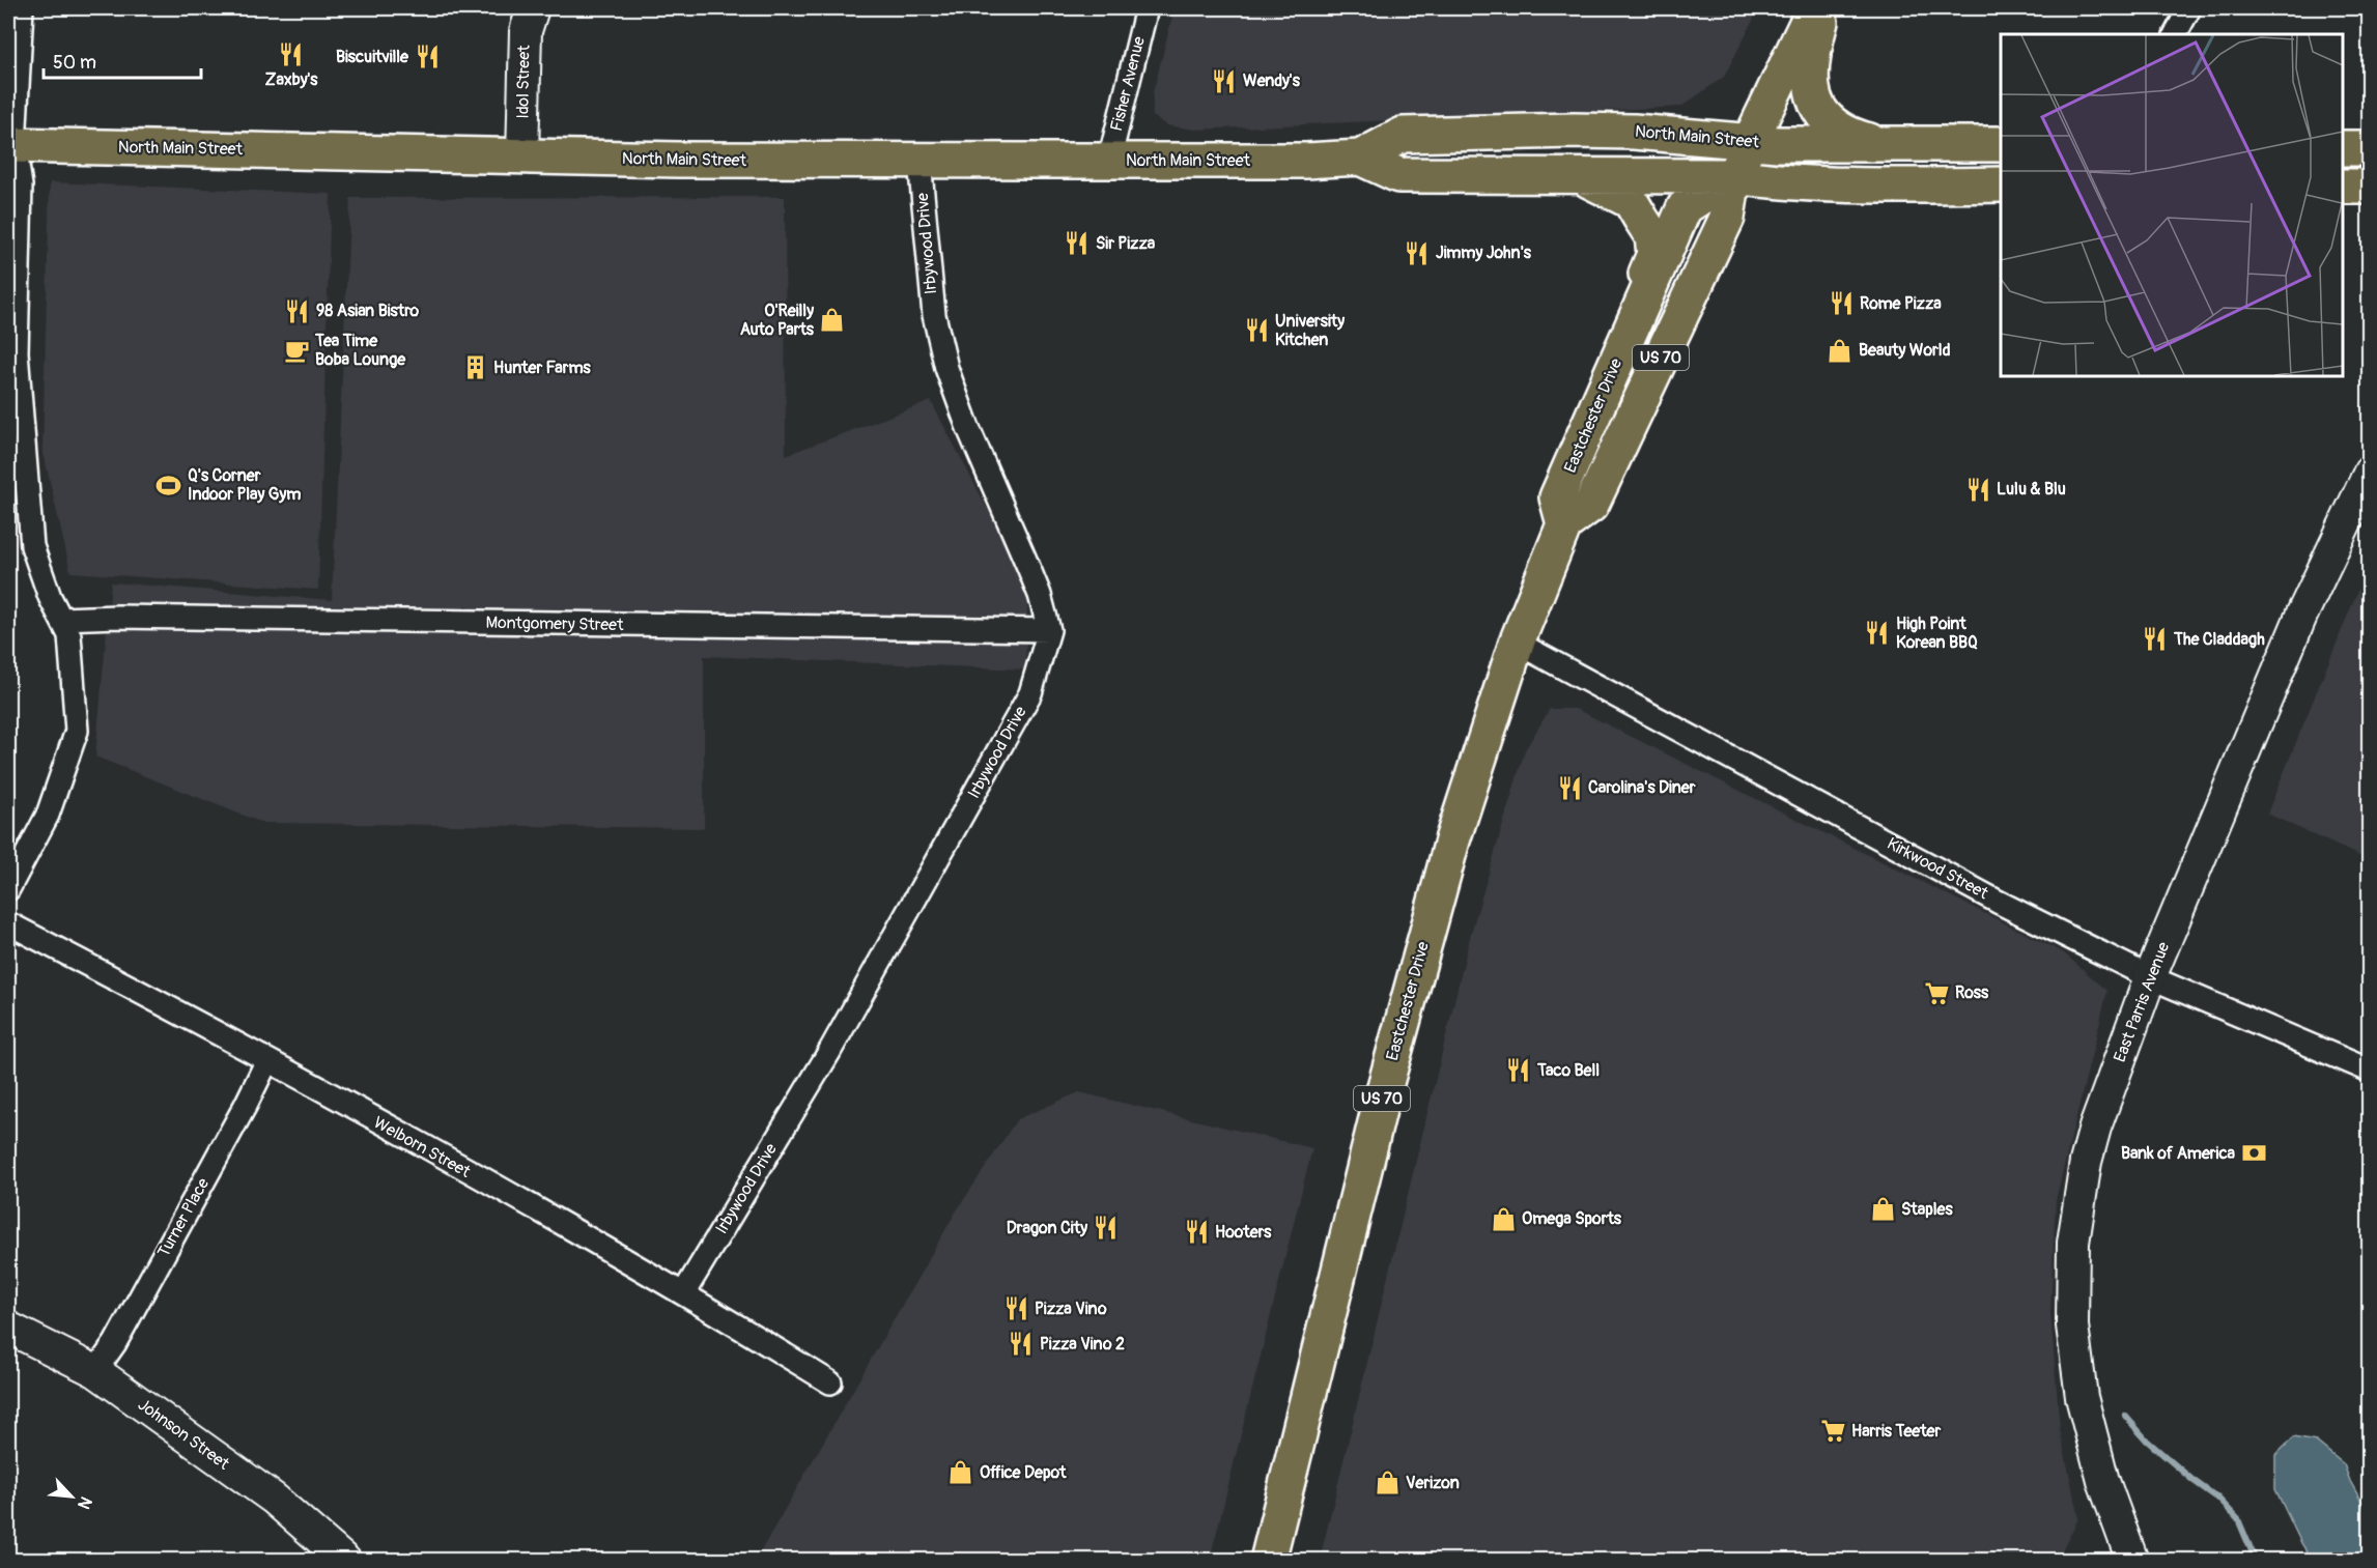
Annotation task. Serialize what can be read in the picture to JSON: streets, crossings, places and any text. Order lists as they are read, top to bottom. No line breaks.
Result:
{"streets":{"main road":["North Main Street","US 70","Eastchester Drive"],"street":["Idol Street","Fisher Avenue","Irbywood Drive","Montgomery Street","Kirkwood Street","East Parris Avenue","Welborn Street","Turner Place","Johnson Street"]},"crossings":[["Idol Street","North Main Street"],["Fisher Avenue","North Main Street"],["North Main Street","Irbywood Drive"],["North Main Street","US 70"],["North Main Street","Eastchester Drive"],["Irbywood Drive","Montgomery Street"],["Irbywood Drive","Welborn Street"],["US 70","Eastchester Drive"],["Eastchester Drive","Kirkwood Street"],["Kirkwood Street","East Parris Avenue"],["Welborn Street","Turner Place"],["Turner Place","Johnson Street"]],"places":{"restaurant":["Zaxby's","Biscuitville","Wendy's","Sir Pizza","Jimmy John's","Rome Pizza","98 Asian Bistro","University Kitchen","Lulu & Blu","High Point Korean BBQ","The Claddagh","Carolina's Diner","Taco Bell","Dragon City","Hooters","Pizza Vino","Pizza Vino 2"],"shop":["O'Reilly Auto Parts","Beauty World","Staples","Omega Sports","Office Depot","Verizon"],"cafe":["Tea Time Boba Lounge"],"building":["Hunter Farms"],"sports":["Q's Corner Indoor Play Gym"],"supermarket":["Ross","Harris Teeter"],"bank":["Bank of America"]},"scale_bar":"50 m","north":"bottom right"}
